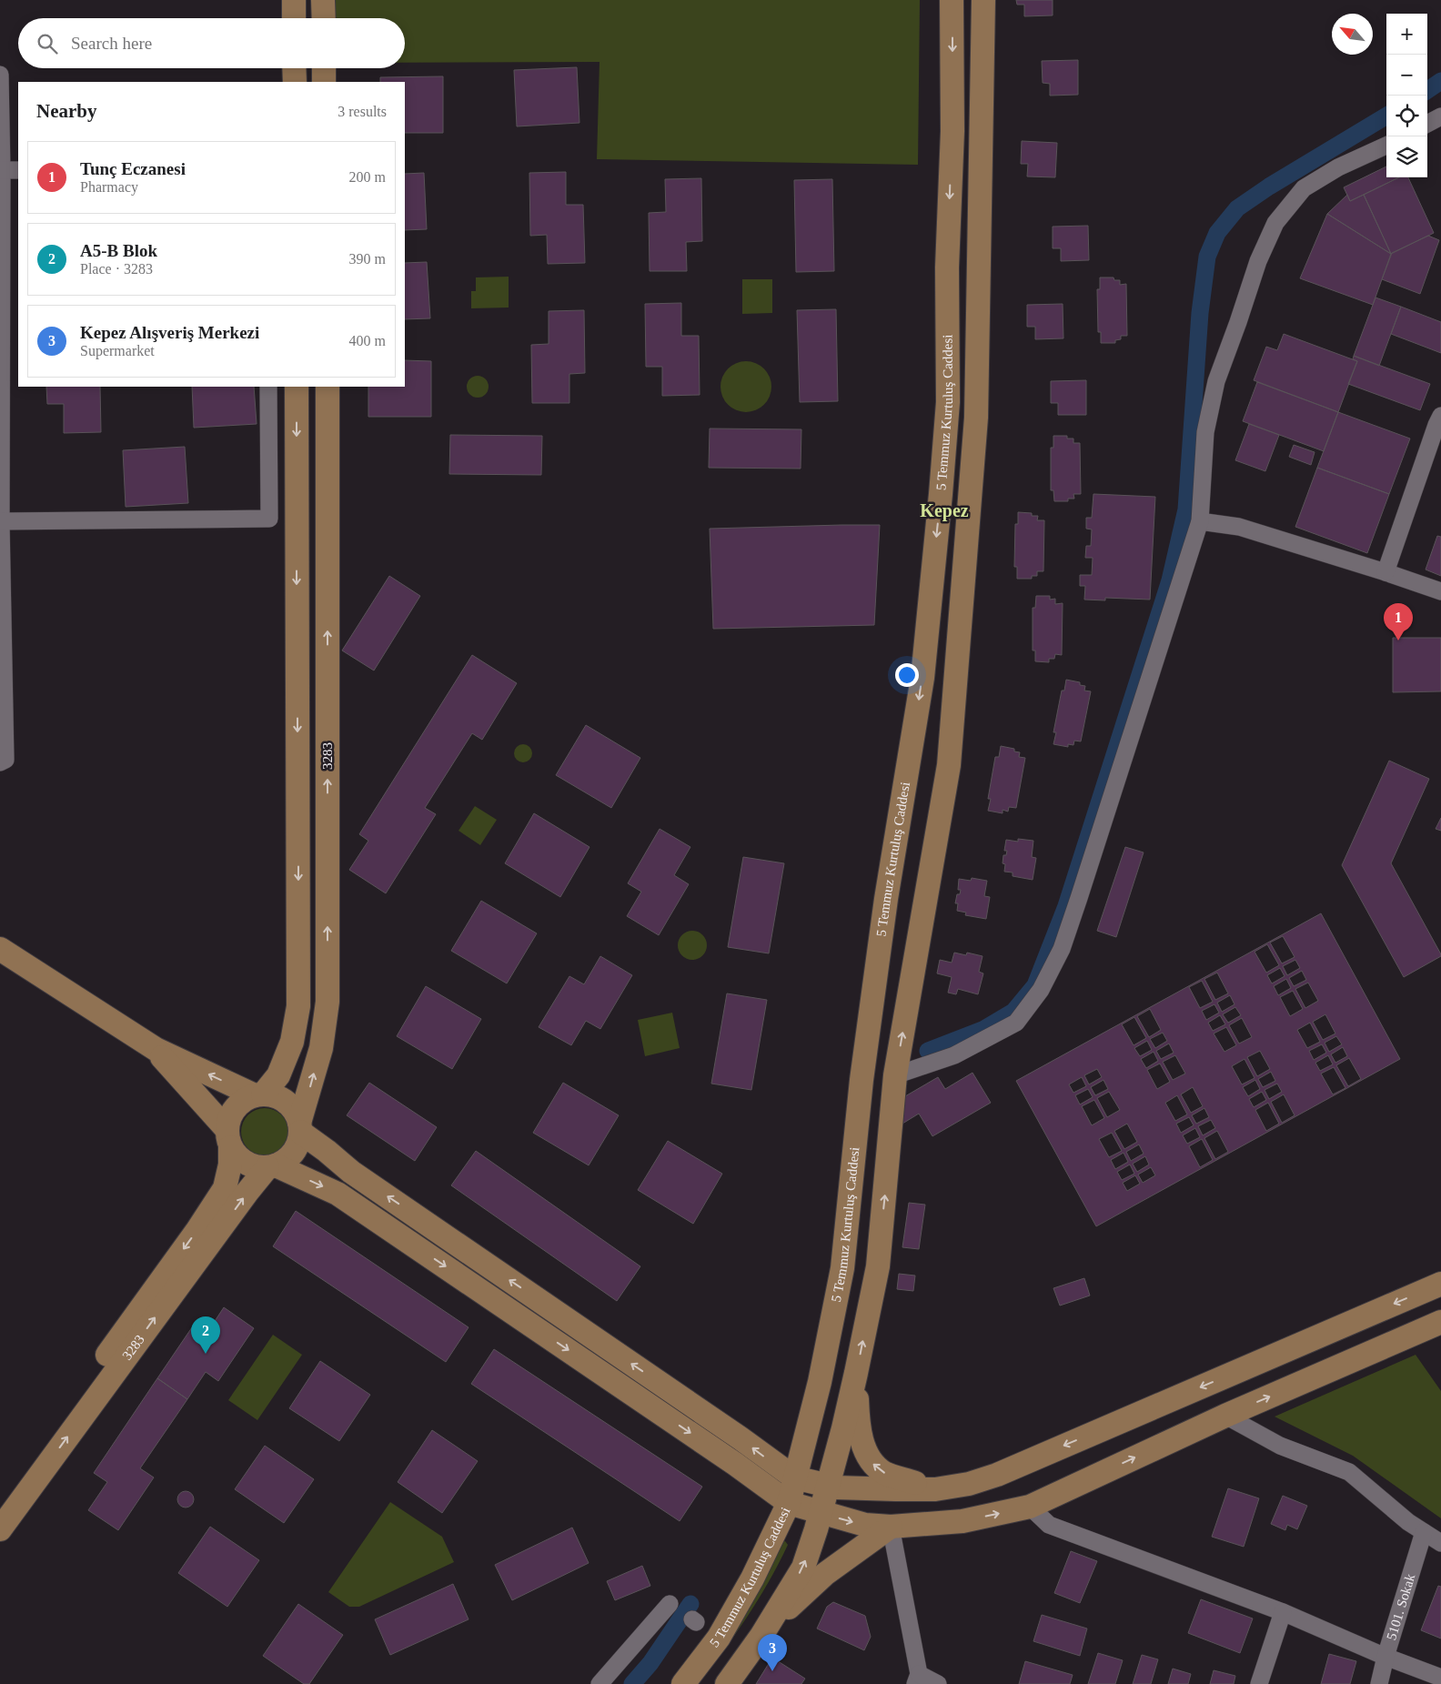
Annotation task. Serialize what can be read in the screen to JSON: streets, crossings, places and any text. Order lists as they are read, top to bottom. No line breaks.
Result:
{"streets":{"main road":["5 Temmuz Kurtuluş Caddesi","3283"],"street":["5101. Sokak"]},"districts":["Kepez"],"north":"top left","page":{"map_buttons":["+","−"],"search":"Search here","heading":["Nearby","3 results"],"list":[{"mark":"1","name":"Tunç Eczanesi","note":"Pharmacy","value":"200 m"},{"mark":"2","name":"A5-B Blok","note":"Place · 3283","value":"390 m"},{"mark":"3","name":"Kepez Alışveriş Merkezi","note":"Supermarket","value":"400 m"}],"pins":["1","2","3"]}}
